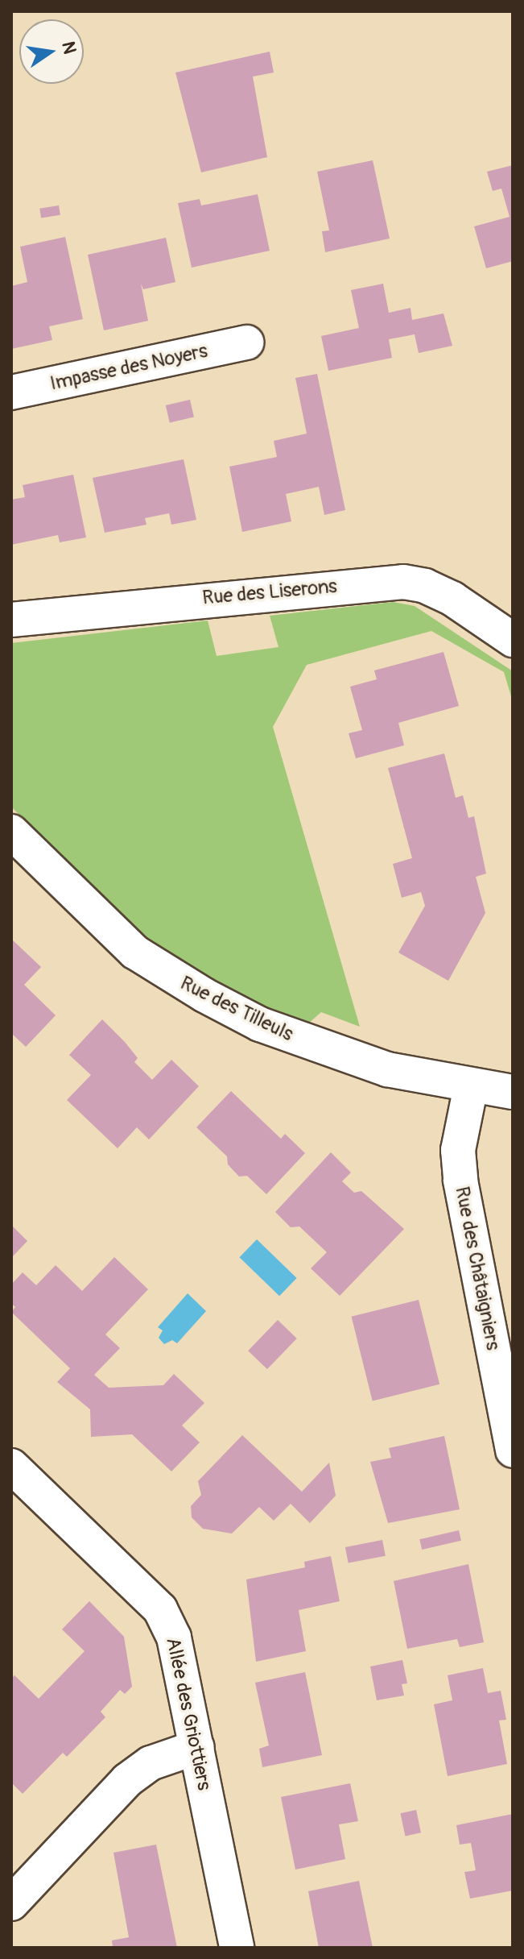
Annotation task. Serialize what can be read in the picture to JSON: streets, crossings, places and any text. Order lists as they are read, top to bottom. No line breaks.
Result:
{"streets":{"street":["Impasse des Noyers","Rue des Liserons","Rue des Tilleuls","Rue des Châtaigniers","Allée des Griottiers"]},"crossings":[["Rue des Tilleuls","Rue des Châtaigniers"]],"north":"right"}
